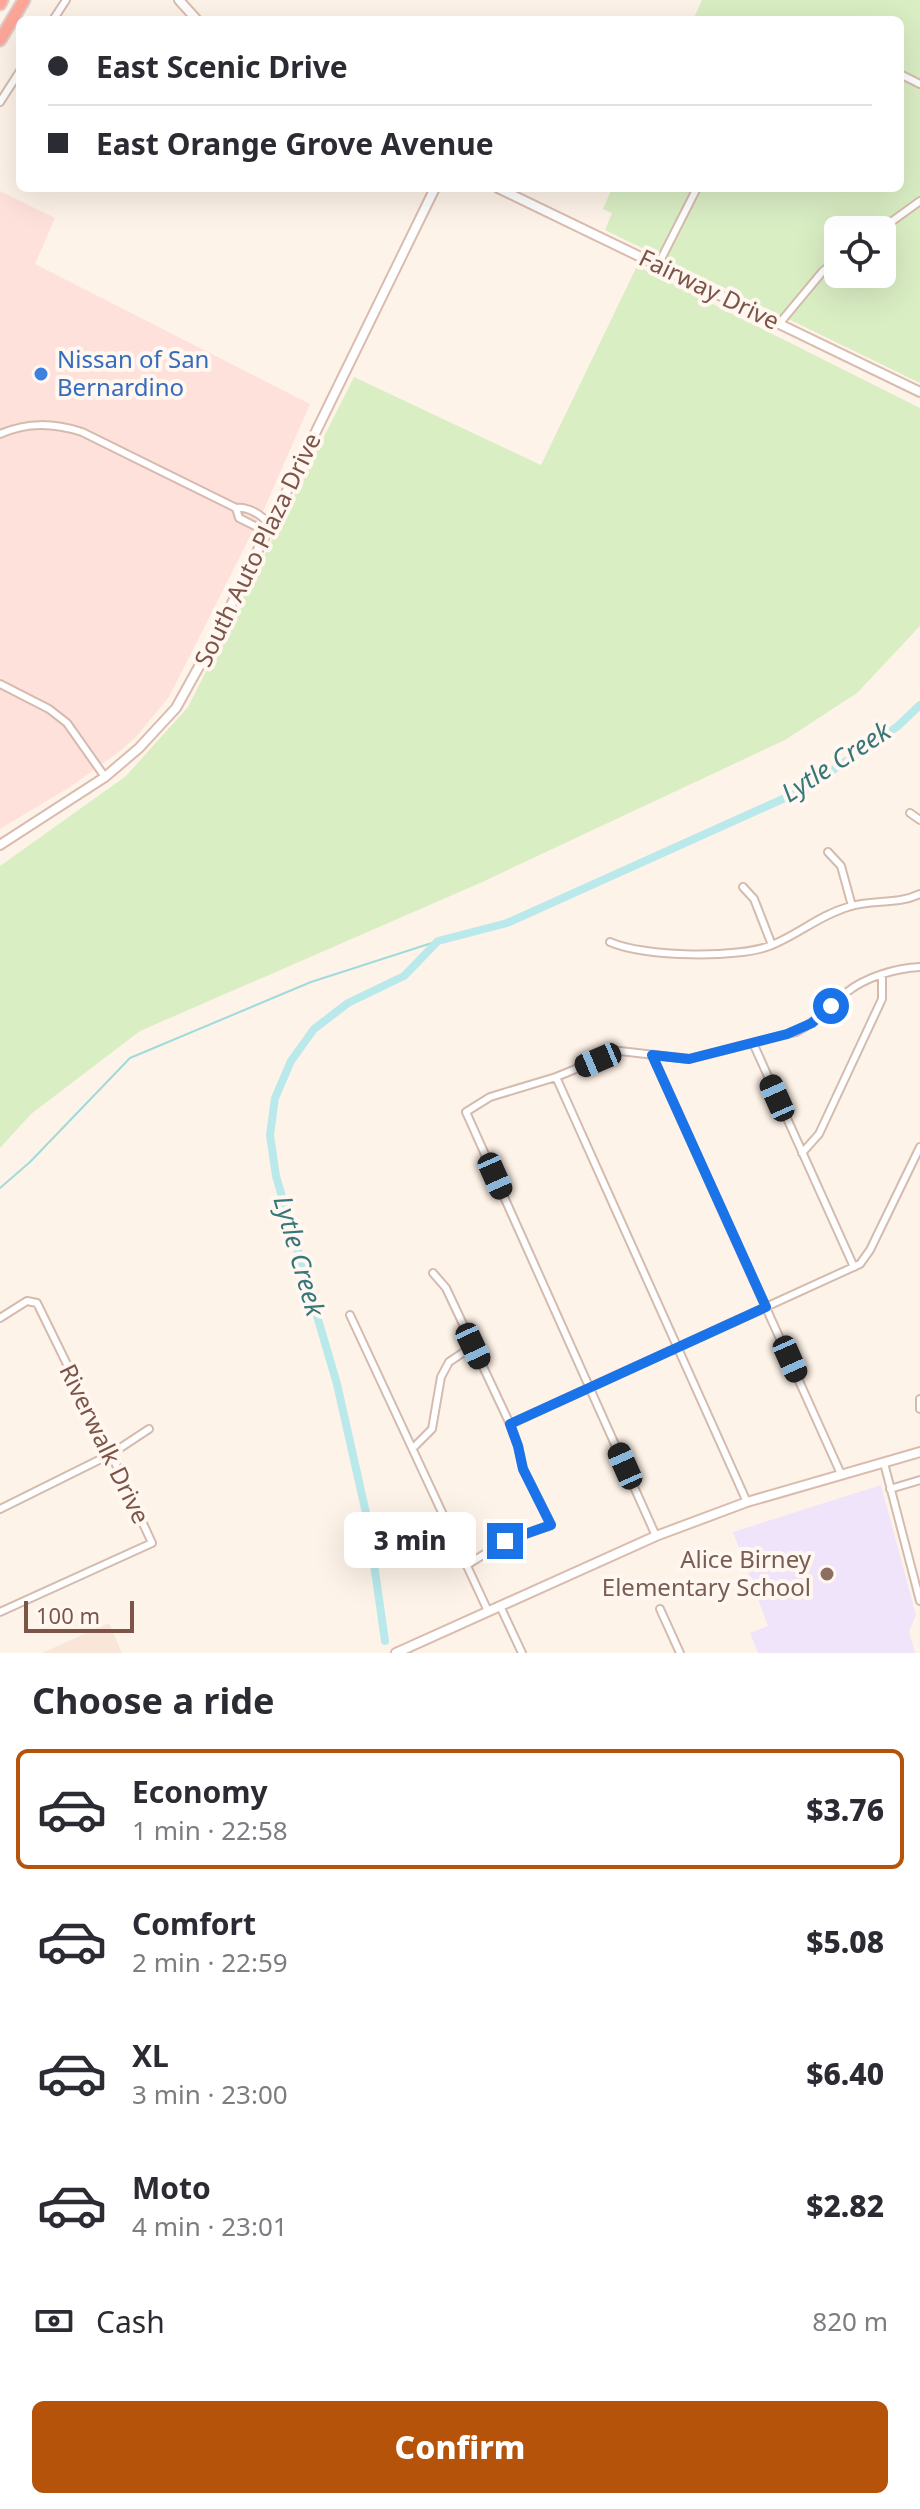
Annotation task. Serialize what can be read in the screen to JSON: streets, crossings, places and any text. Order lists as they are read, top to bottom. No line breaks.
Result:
{"streets":{"street":["Fairway Drive","South Auto Plaza Drive","Riverwalk Drive"]},"water":["Lytle Creek"],"places":["Nissan of San Bernardino","Alice Birney Elementary School"],"scale_bar":"100 m","page":{"banner":["East Scenic Drive","East Orange Grove Avenue"],"bubble":"3 min","scale":"100 m","heading":"Choose a ride","list":[{"name":"Economy","note":"1 min · 22:58","value":"$3.76"},{"name":"Comfort","note":"2 min · 22:59","value":"$5.08"},{"name":"XL","note":"3 min · 23:00","value":"$6.40"},{"name":"Moto","note":"4 min · 23:01","value":"$2.82"}],"pay":["Cash","820 m"],"buttons":"Confirm"}}
